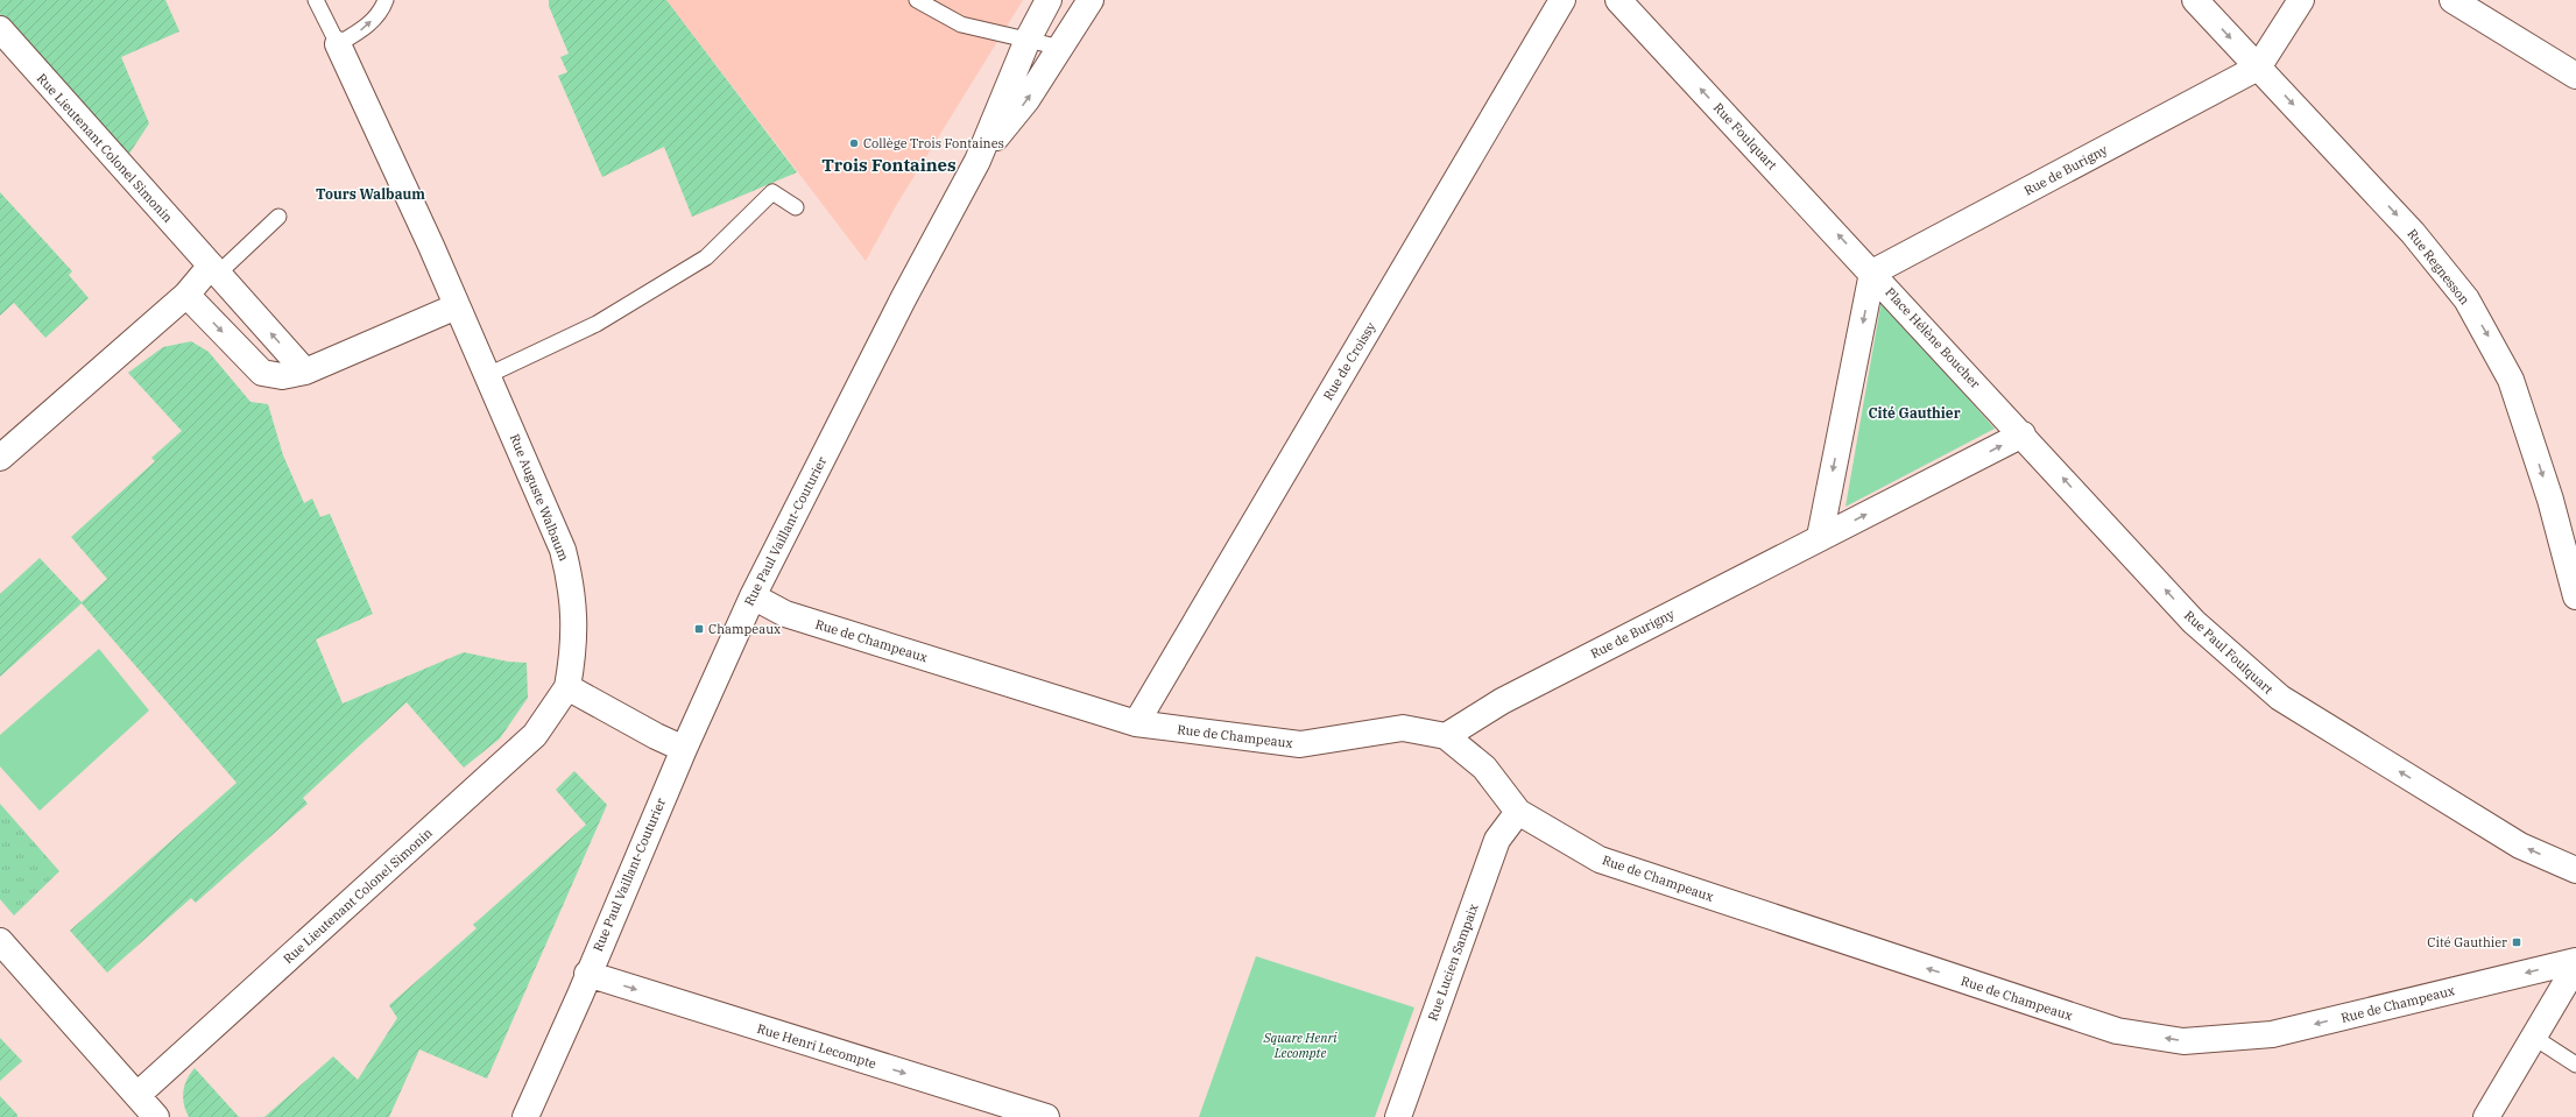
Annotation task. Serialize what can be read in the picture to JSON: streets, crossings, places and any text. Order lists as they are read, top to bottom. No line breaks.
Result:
{"streets":{"street":["Rue Foulquart","Rue Lieutenant Colonel Simonin","Rue de Burigny","Rue Regnesson","Place Hélène Boucher","Rue de Croissy","Rue Auguste Walbaum","Rue Paul Vaillant-Couturier","Rue de Champeaux","Rue Paul Foulquart","Rue Lucien Sampaix","Rue Henri Lecompte"]},"crossings":[["Rue Foulquart","Rue de Burigny"],["Rue Foulquart","Place Hélène Boucher"],["Rue Lieutenant Colonel Simonin","Rue Auguste Walbaum"],["Rue de Burigny","Rue Regnesson"],["Rue de Burigny","Place Hélène Boucher"],["Rue de Burigny","Rue de Champeaux"],["Place Hélène Boucher","Rue Paul Foulquart"],["Rue de Croissy","Rue de Champeaux"],["Rue Paul Vaillant-Couturier","Rue de Champeaux"],["Rue Paul Vaillant-Couturier","Rue Henri Lecompte"],["Rue de Champeaux","Rue Lucien Sampaix"]],"one_way":["Rue Foulquart","Rue Regnesson","Place Hélène Boucher","Rue de Champeaux","Rue Paul Foulquart","Rue Henri Lecompte"],"districts":["Trois Fontaines","Tours Walbaum","Cité Gauthier"],"parks":["Square Henri Lecompte"],"places":{"other":["Collège Trois Fontaines"],"transit":["Champeaux","Cité Gauthier"]}}
